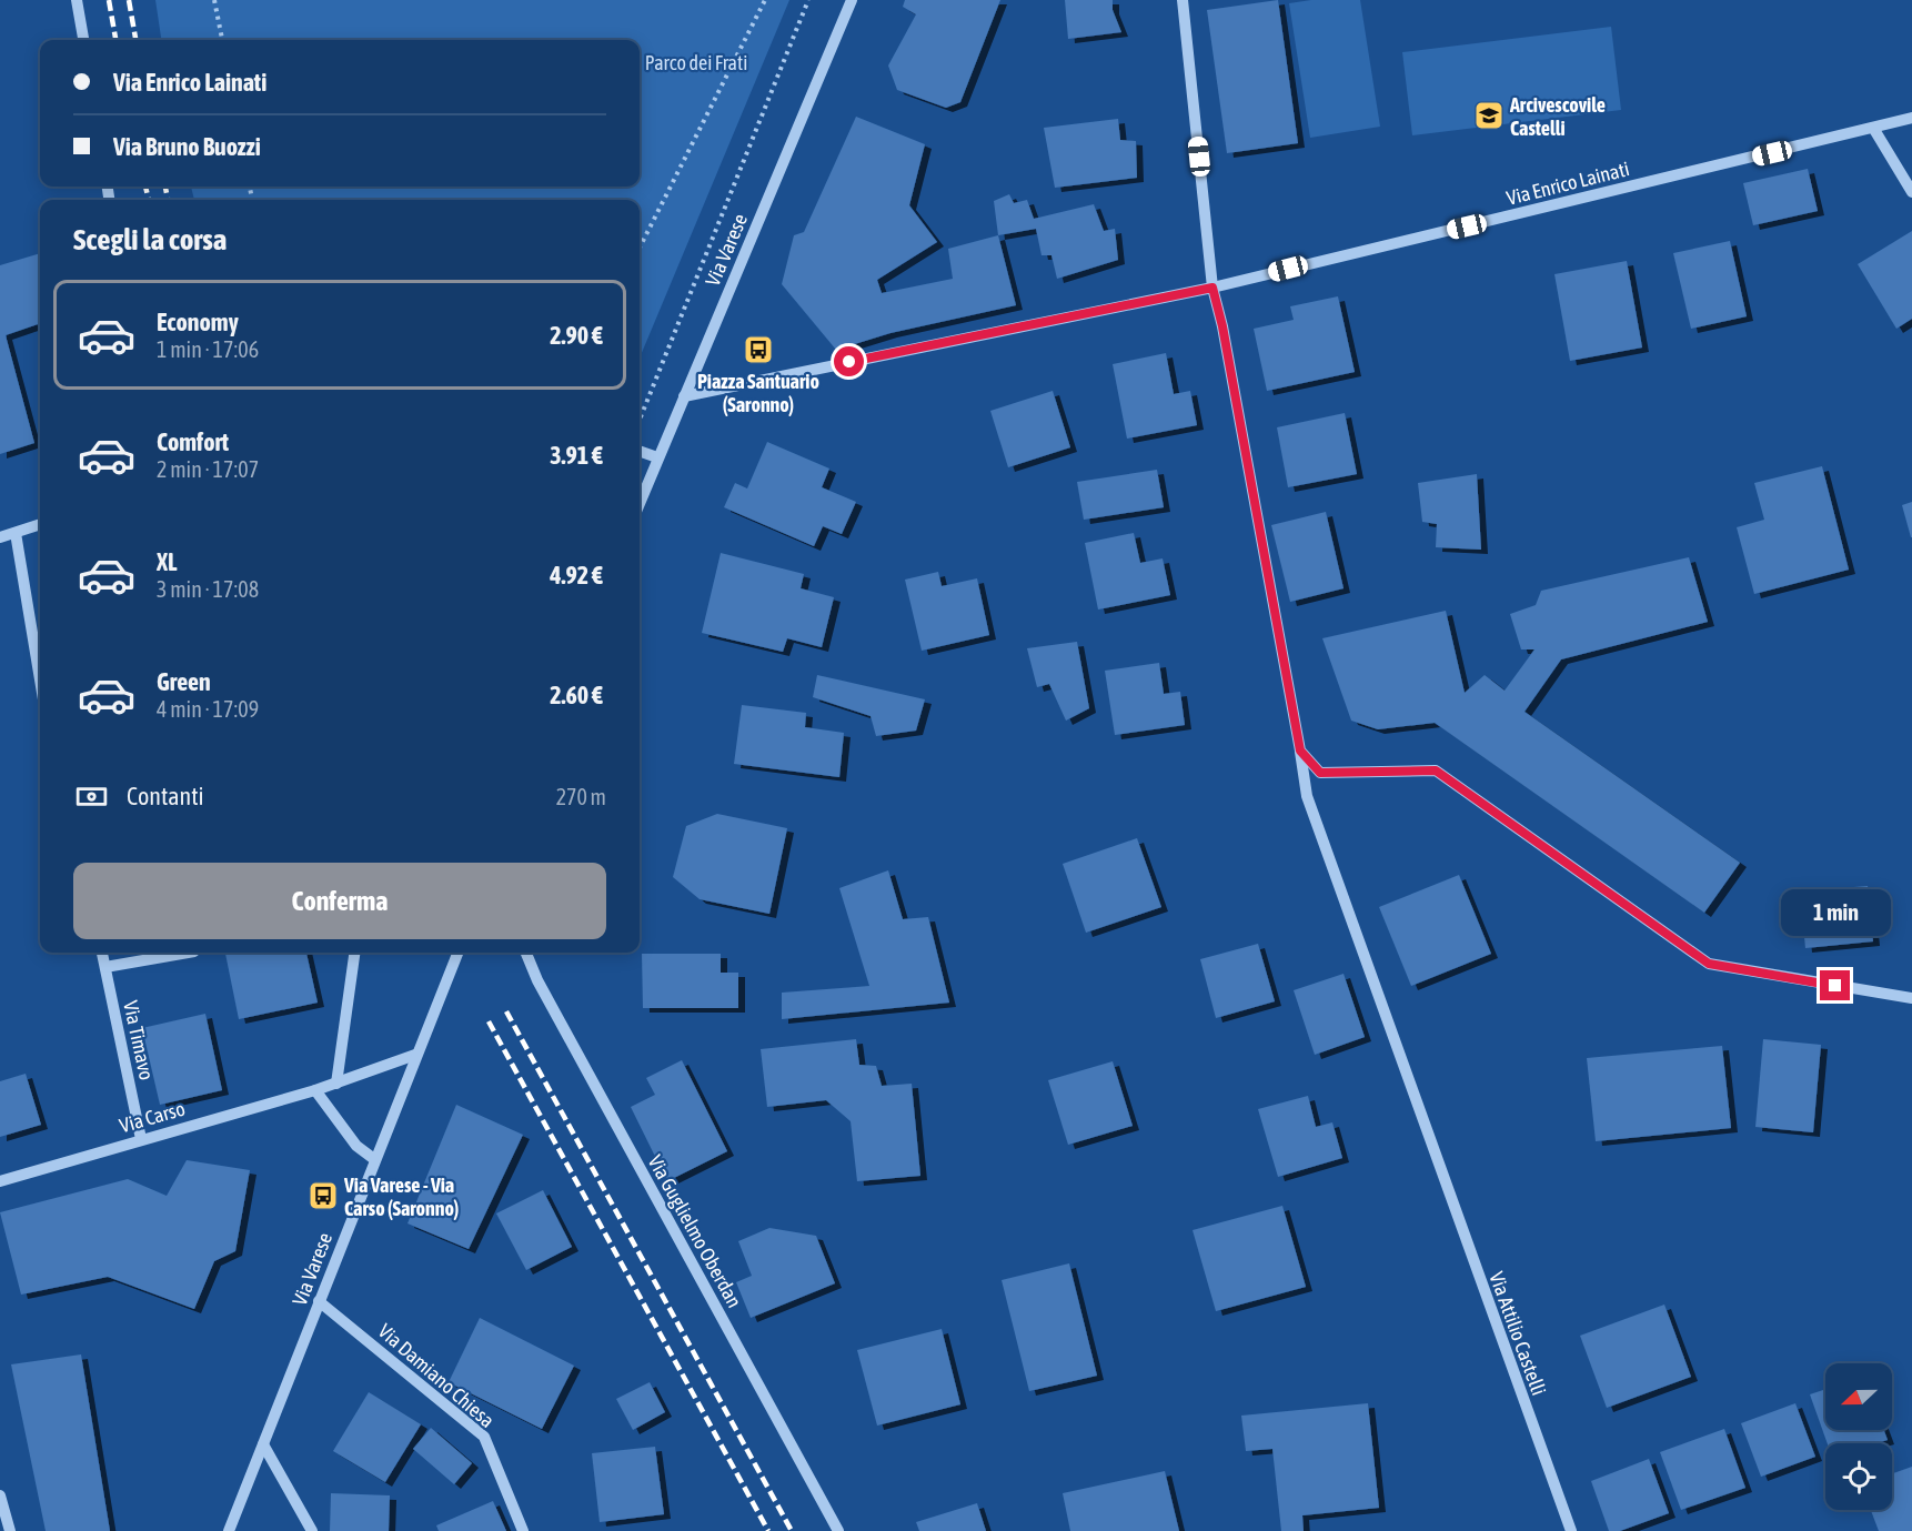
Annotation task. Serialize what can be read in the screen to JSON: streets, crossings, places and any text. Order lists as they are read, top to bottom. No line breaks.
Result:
{"streets":{"street":["Via Enrico Lainati","Via Varese","Via Timavo","Via Carso","Via Guglielmo Oberdan","Via Attilio Castelli","Via Damiano Chiesa"]},"crossings":[["Via Enrico Lainati","Via Varese"],["Via Enrico Lainati","Via Attilio Castelli"],["Via Varese","Via Carso"],["Via Varese","Via Damiano Chiesa"],["Via Timavo","Via Carso"]],"parks":["Parco dei Frati"],"places":{"school or university":["Arcivescovile Castelli"],"bus stop":["Piazza Santuario (Saronno)","Via Varese - Via Carso (Saronno)"]},"north":"left","page":{"banner":["Via Enrico Lainati","Via Bruno Buozzi"],"heading":"Scegli la corsa","list":[{"name":"Economy","note":"1 min · 17:06","value":"2.90 €"},{"name":"Comfort","note":"2 min · 17:07","value":"3.91 €"},{"name":"XL","note":"3 min · 17:08","value":"4.92 €"},{"name":"Green","note":"4 min · 17:09","value":"2.60 €"}],"pay":["Contanti","270 m"],"buttons":"Conferma","bubble":"1 min"}}
